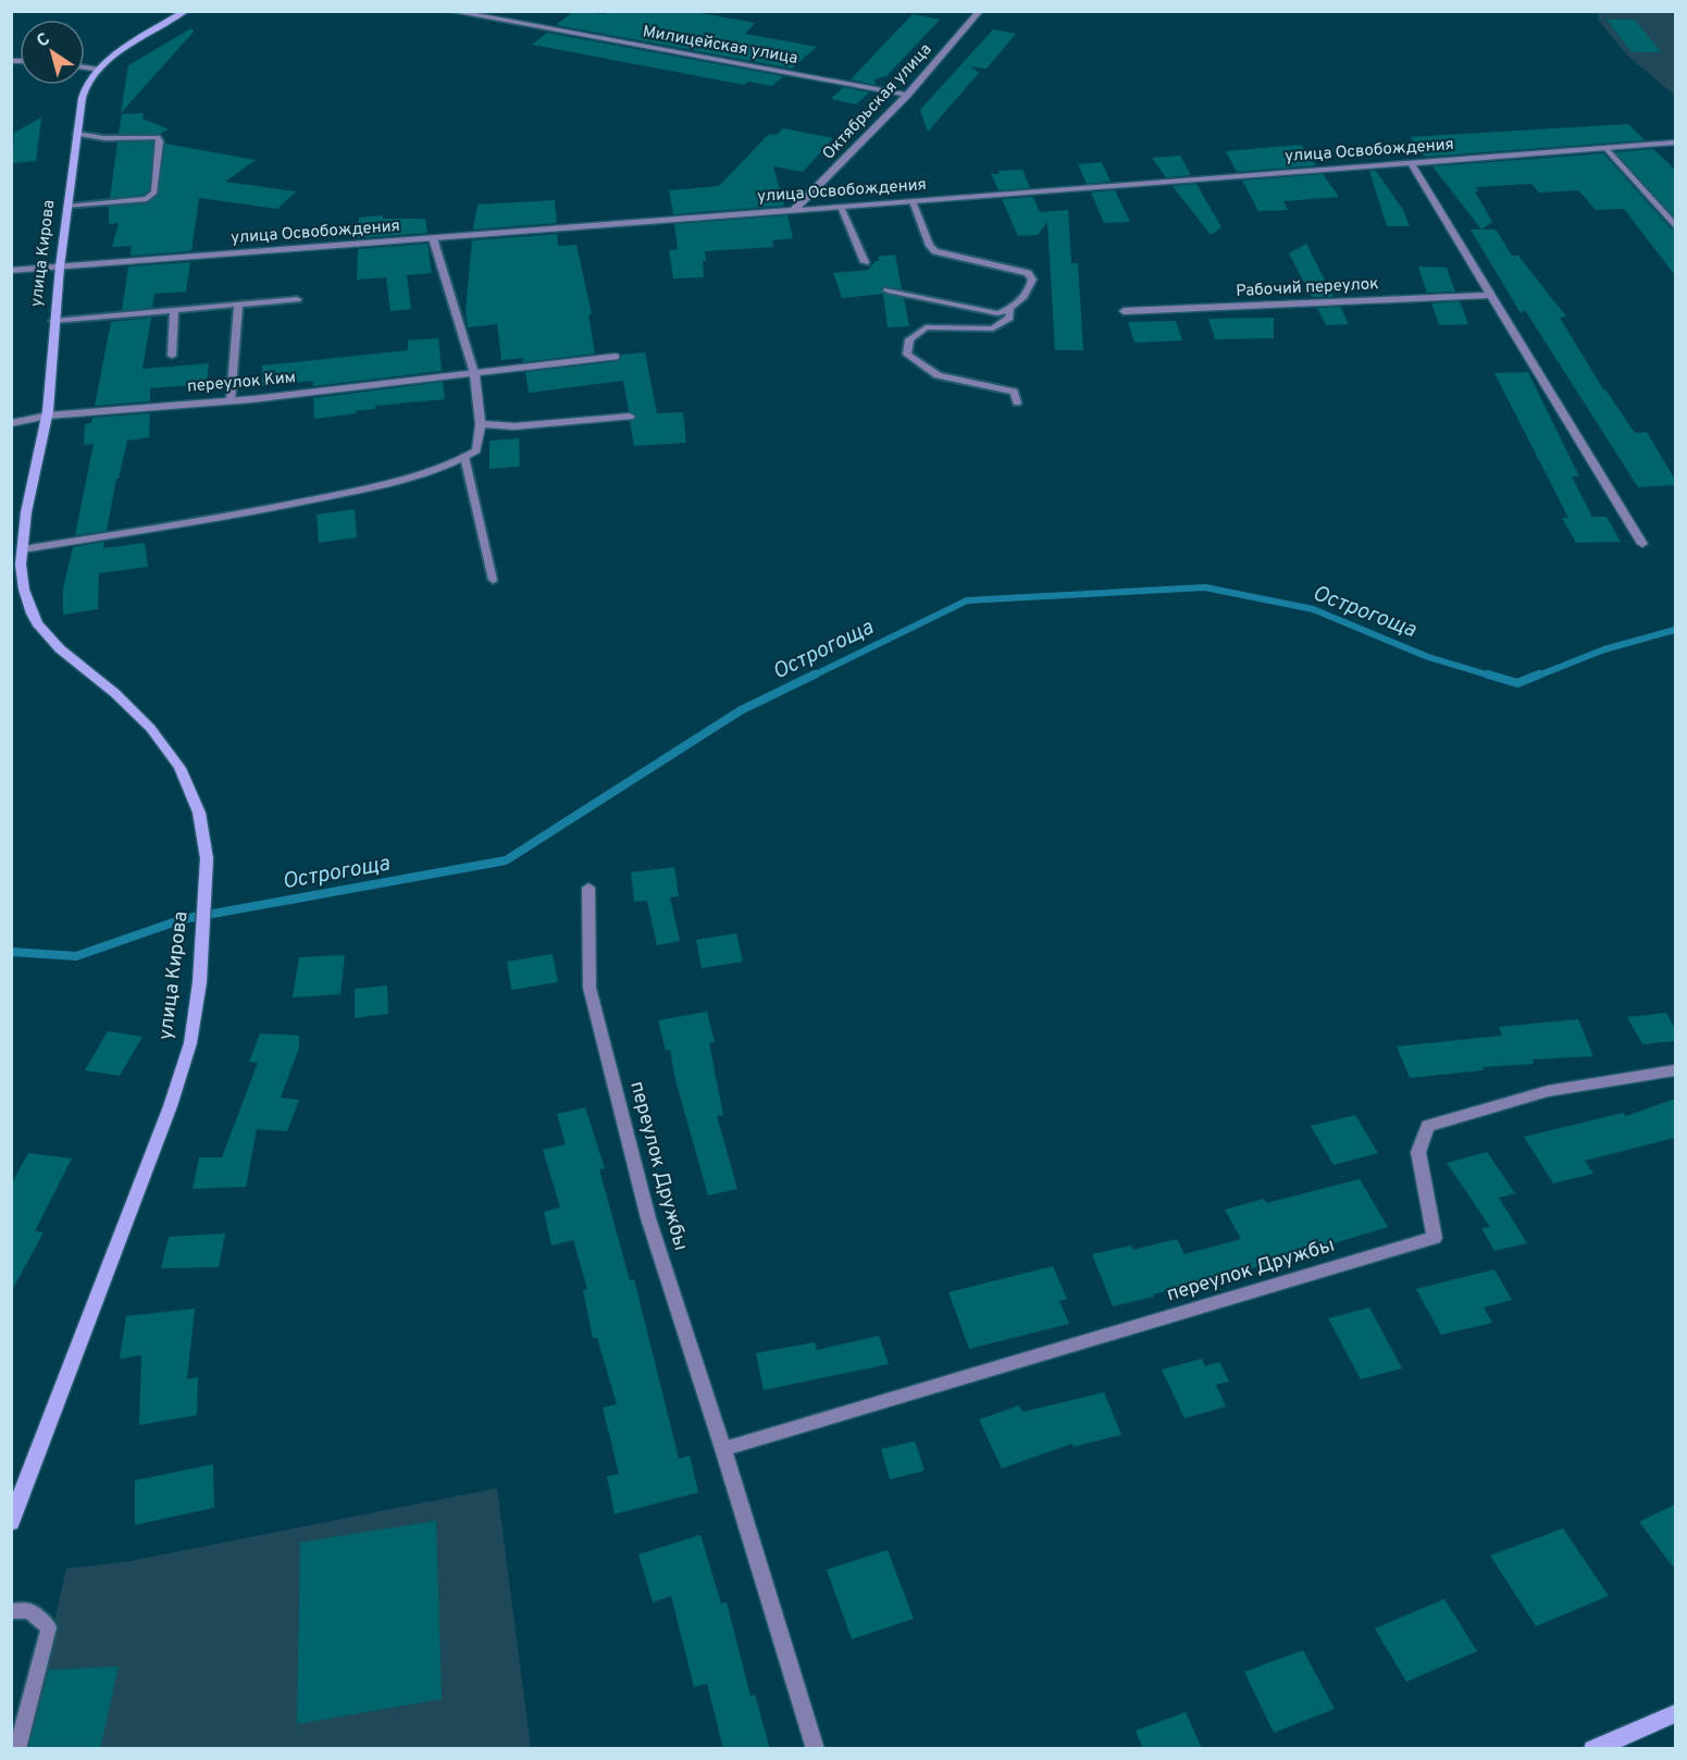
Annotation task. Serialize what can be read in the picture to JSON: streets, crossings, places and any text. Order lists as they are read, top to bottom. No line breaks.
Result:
{"streets":{"main road":["улица Кирова"],"street":["Милицейская улица","Октябрьская улица","улица Освобождения","Рабочий переулок","переулок Ким","переулок Дружбы"]},"crossings":[["Милицейская улица","Октябрьская улица"],["Октябрьская улица","улица Освобождения"],["улица Освобождения","улица Кирова"],["улица Кирова","переулок Ким"]],"water":["Острогоща"],"north":"top left"}
